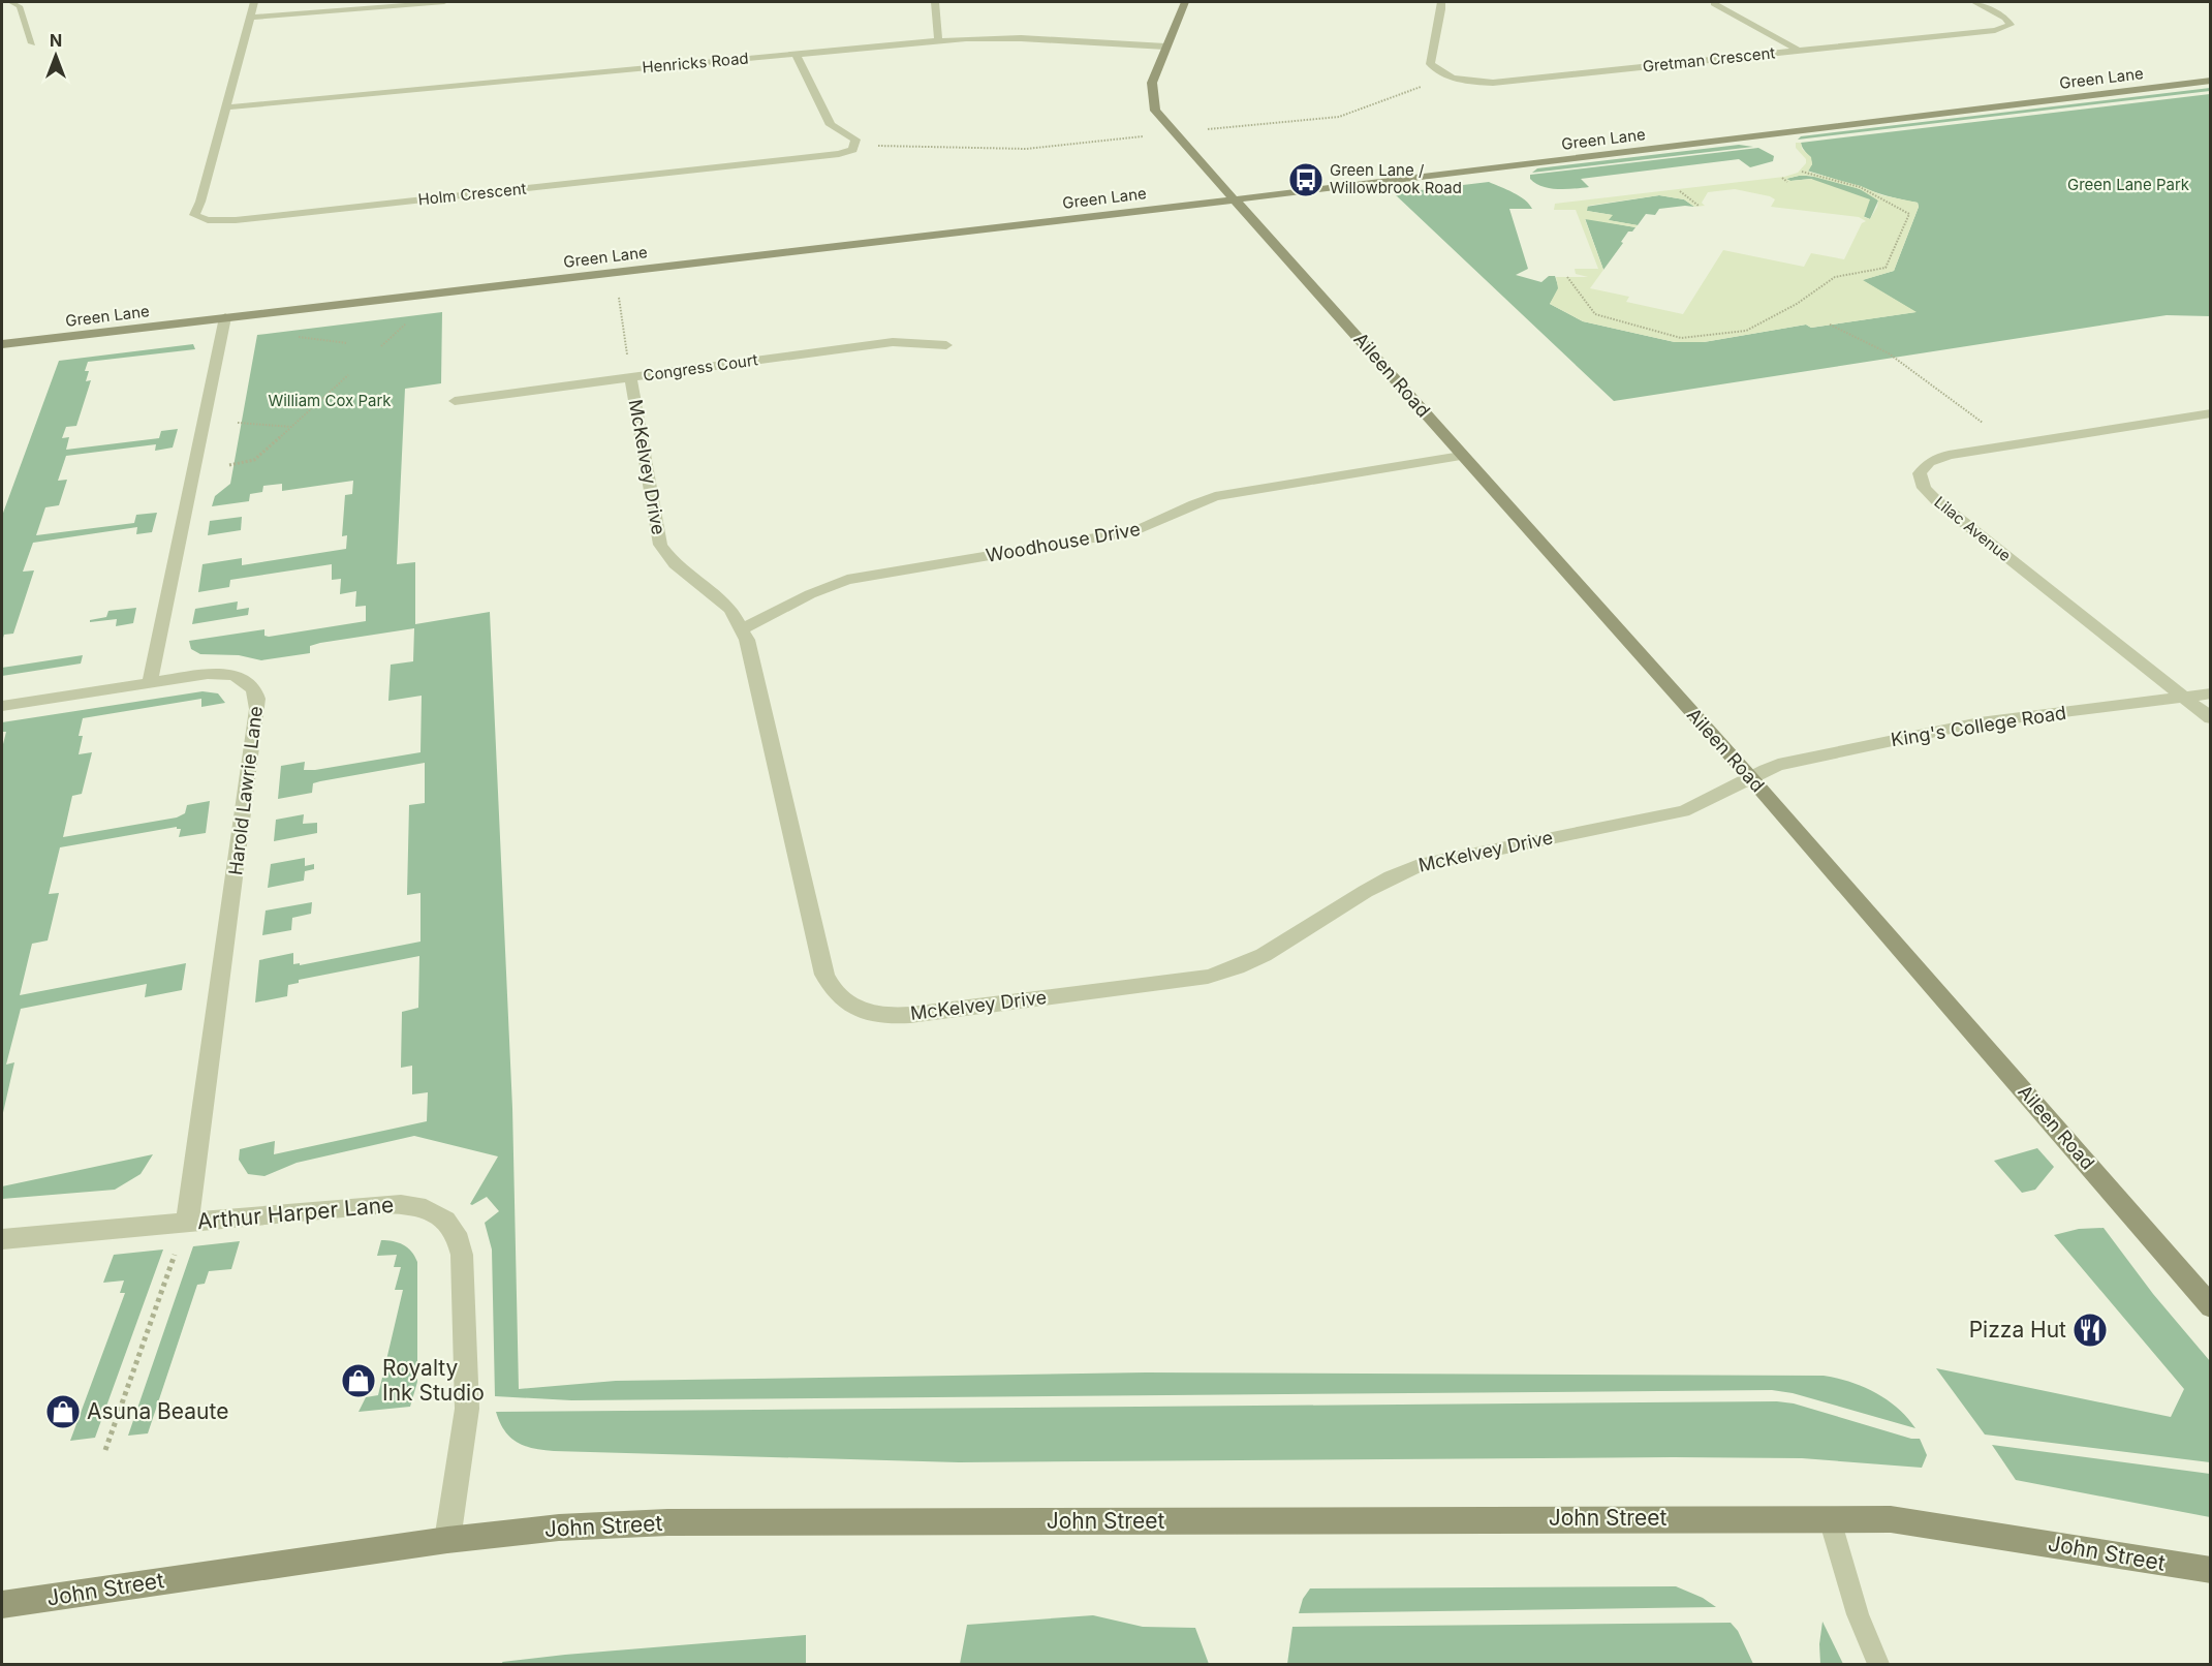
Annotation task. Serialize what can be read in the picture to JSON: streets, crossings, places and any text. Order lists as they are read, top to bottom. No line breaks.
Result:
{"streets":{"street":["Gretman Crescent","Henricks Road","Green Lane","Holm Crescent","Congress Court","Aileen Road","McKelvey Drive","Lilac Avenue","Woodhouse Drive","King's College Road","Harold Lawrie Lane","Arthur Harper Lane","John Street"]},"crossings":[["Henricks Road","Holm Crescent"],["Henricks Road","Aileen Road"],["Green Lane","Aileen Road"],["Congress Court","McKelvey Drive"],["Aileen Road","McKelvey Drive"],["Aileen Road","Woodhouse Drive"],["Aileen Road","King's College Road"],["McKelvey Drive","Woodhouse Drive"],["McKelvey Drive","King's College Road"],["Lilac Avenue","King's College Road"],["Harold Lawrie Lane","Arthur Harper Lane"],["Arthur Harper Lane","John Street"]],"parks":["Green Lane Park","William Cox Park"],"places":{"bus stop":["Green Lane / Willowbrook Road"],"restaurant":["Pizza Hut"],"shop":["Royalty Ink Studio","Asuna Beaute"]},"north":"top"}
